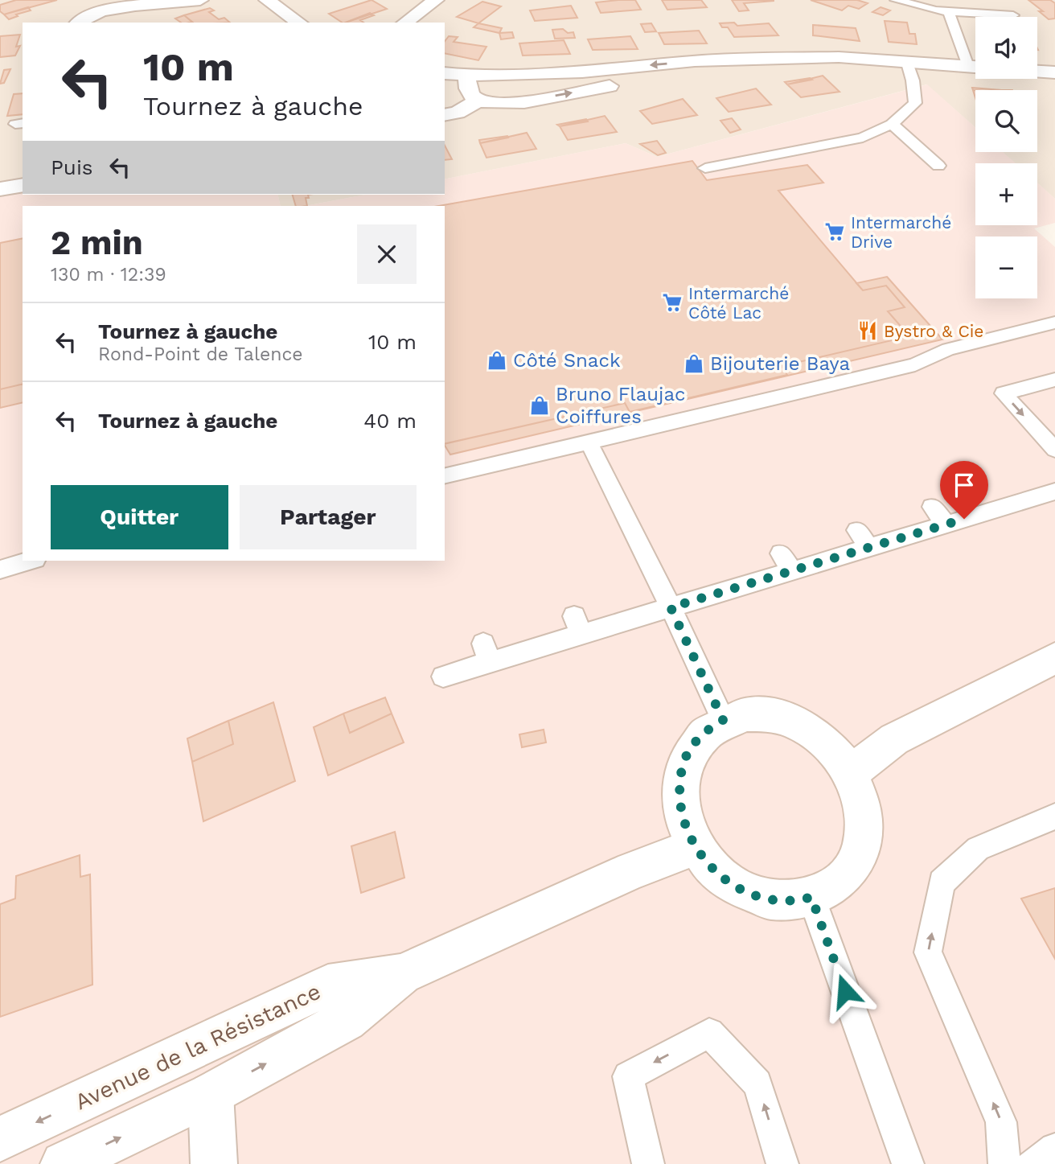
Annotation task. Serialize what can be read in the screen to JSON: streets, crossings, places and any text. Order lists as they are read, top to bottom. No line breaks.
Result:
{"streets":{"street":["Avenue de la Résistance"]},"places":{"supermarket":["Intermarché Drive","Intermarché Côté Lac"],"restaurant":["Bystro & Cie"],"shop":["Côté Snack","Bijouterie Baya","Bruno Flaujac Coiffures"]},"page":{"map_buttons":["+","−"],"turn":["10 m","Tournez à gauche"],"then":"Puis","heading":["2 min","130 m · 12:39"],"list":[{"name":"Tournez à gauche","note":"Rond-Point de Talence","value":"10 m"},{"name":"Tournez à gauche","value":"40 m"}],"buttons":["Quitter","Partager"]}}
